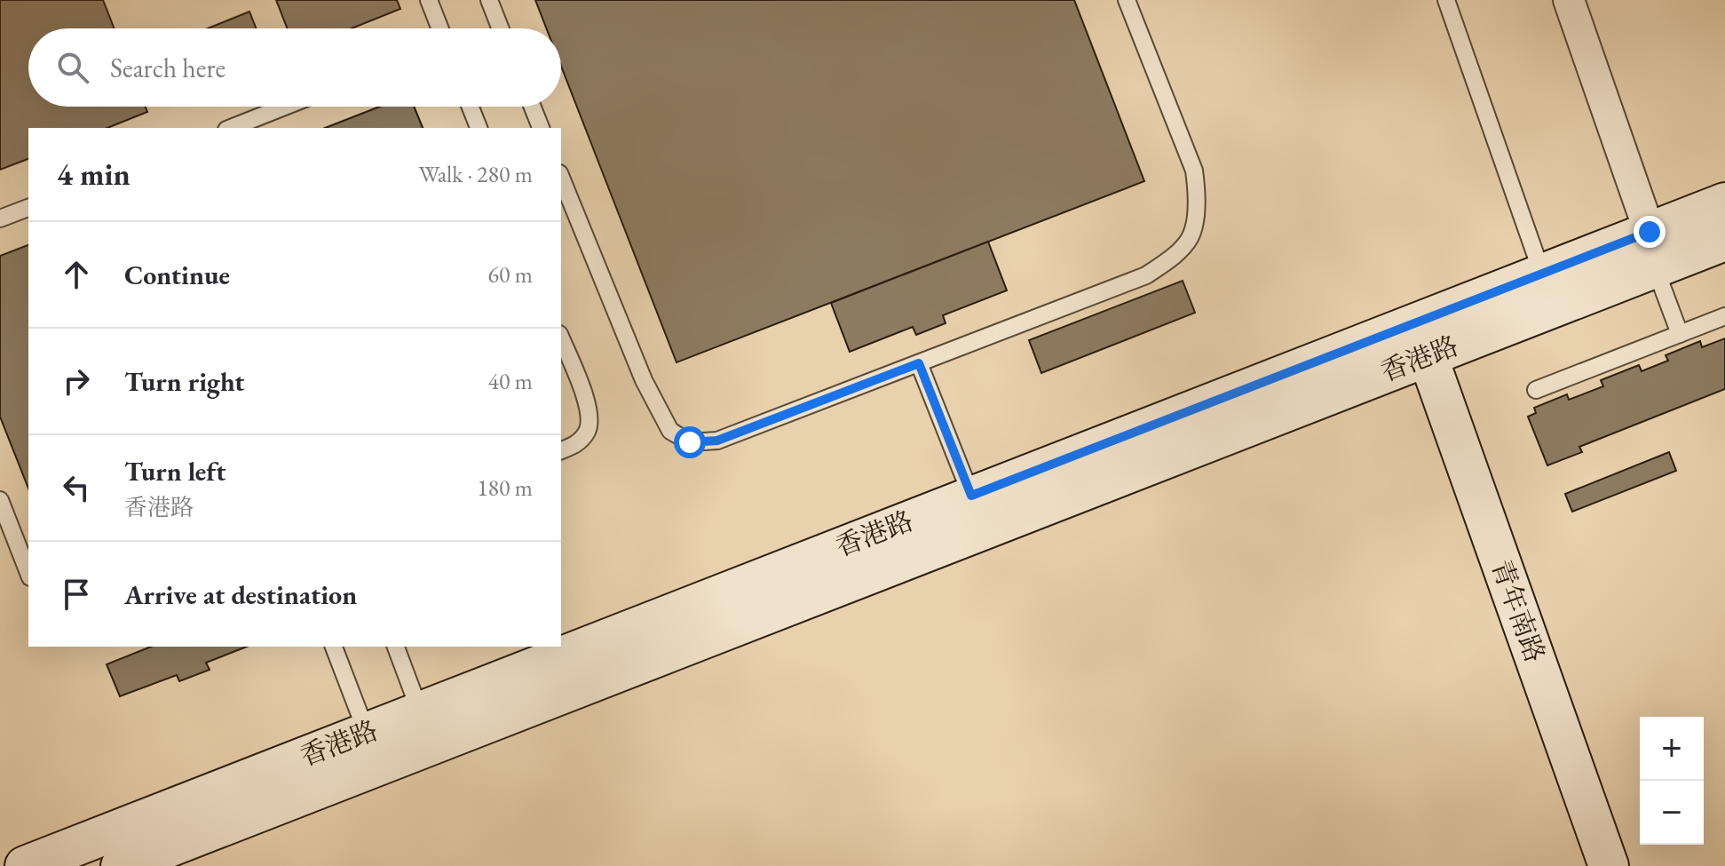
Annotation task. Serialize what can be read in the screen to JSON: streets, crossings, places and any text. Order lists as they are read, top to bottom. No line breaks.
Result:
{"streets":{"main road":["香港路","青年南路"]},"crossings":[["香港路","青年南路"]],"page":{"search":"Search here","heading":["4 min","Walk · 280 m"],"list":[["Continue","60 m"],["Turn right","40 m"],["Turn left","香港路","180 m"],"Arrive at destination"],"map_buttons":["+","−"]}}
